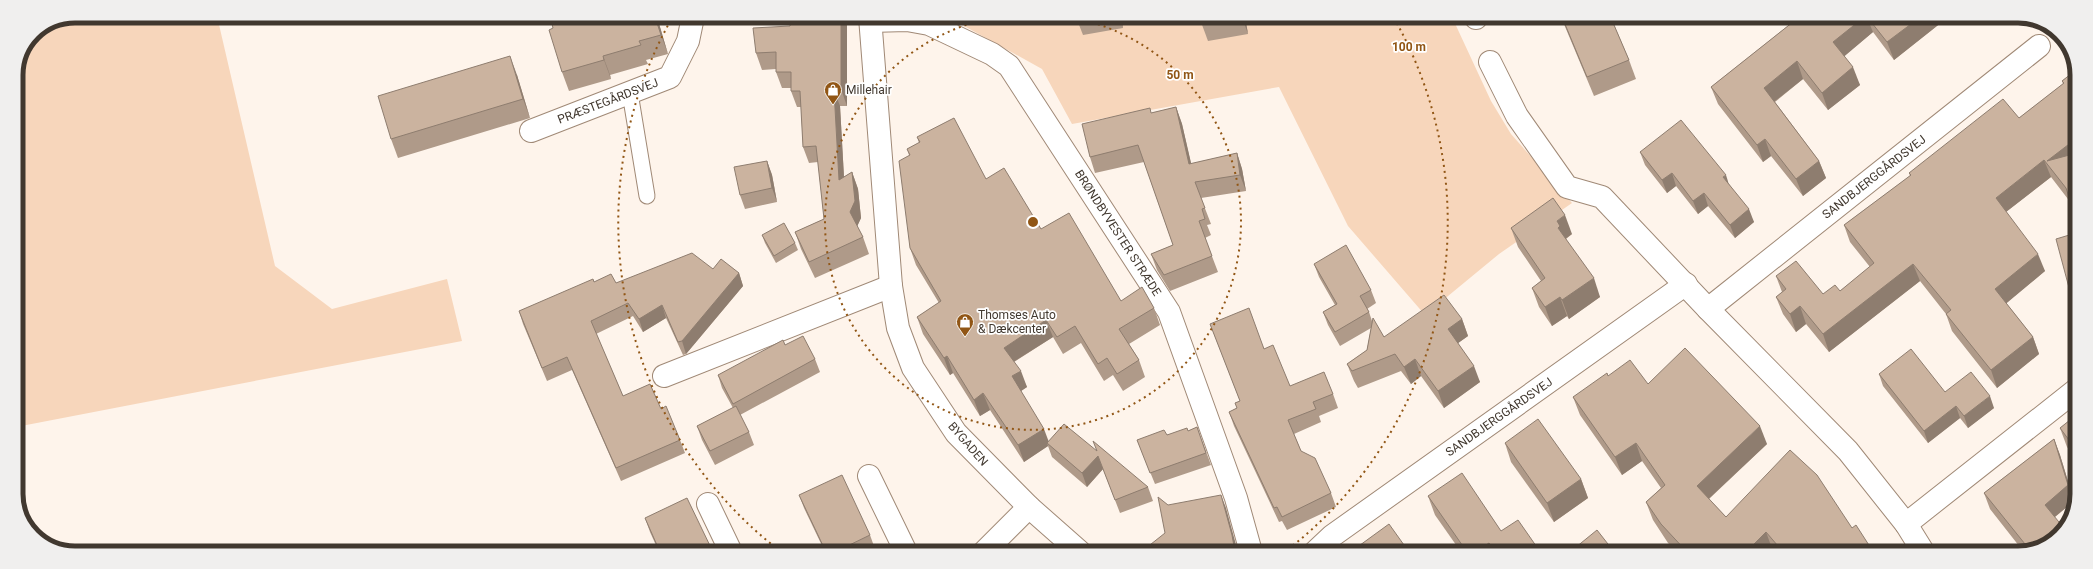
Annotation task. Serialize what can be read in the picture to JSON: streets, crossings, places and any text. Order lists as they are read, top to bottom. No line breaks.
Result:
{"streets":{"street":["PRÆSTEGÅRDSVEJ","SANDBJERGGÅRDSVEJ","BRØNDBYVESTER STRÆDE","BYGADEN"]},"places":{"shop":["Millehair","Thomses Auto & Dækcenter"]},"rings":["100 m","50 m"]}
